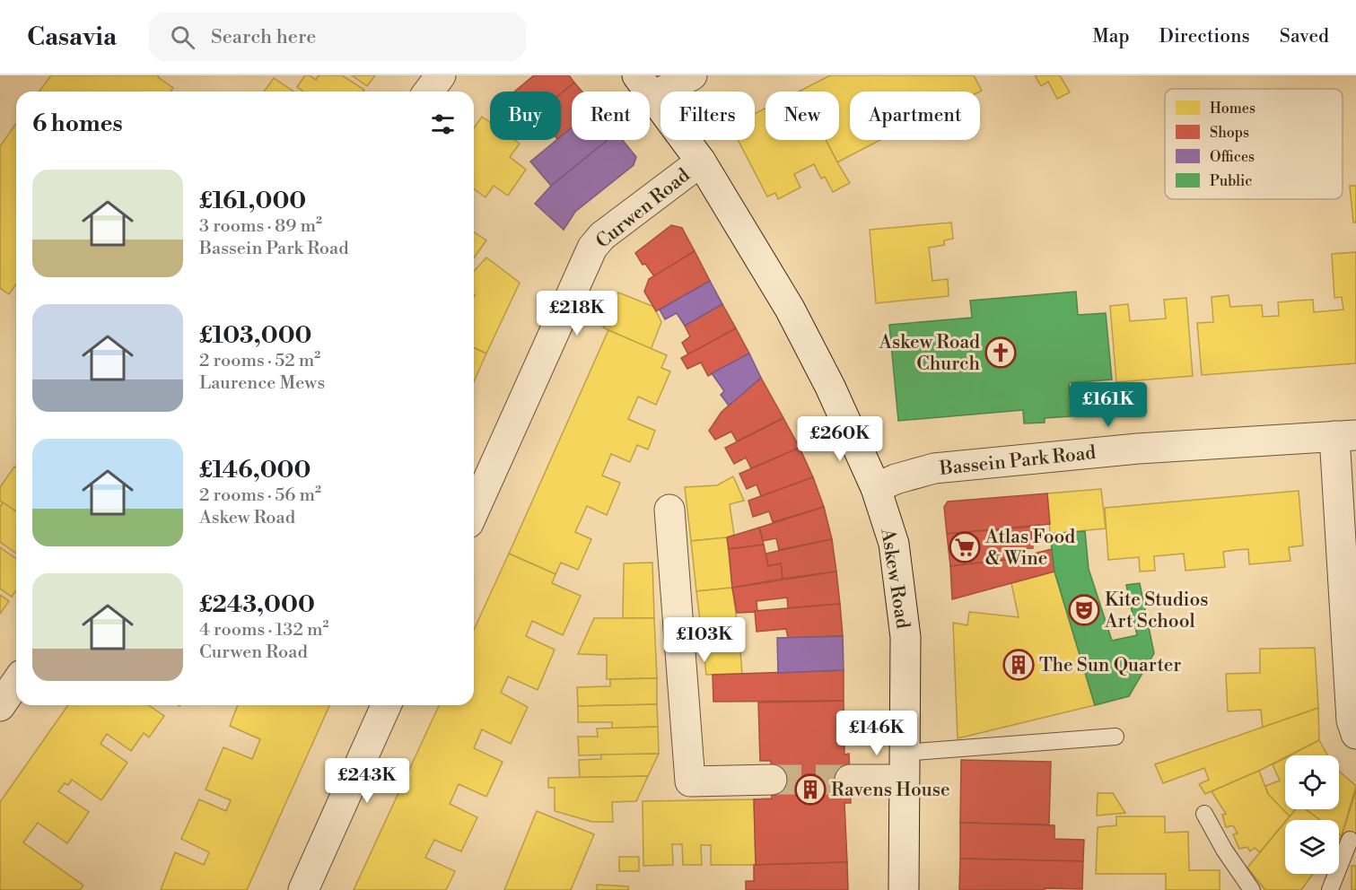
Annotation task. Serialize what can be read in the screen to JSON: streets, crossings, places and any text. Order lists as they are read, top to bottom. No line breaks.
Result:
{"streets":{"street":["Curwen Road","Bassein Park Road","Askew Road"]},"crossings":[["Curwen Road","Askew Road"],["Bassein Park Road","Askew Road"]],"places":{"church":["Askew Road Church"],"supermarket":["Atlas Food & Wine"],"theatre":["Kite Studios Art School"],"building":["The Sun Quarter","Ravens House"]},"legend":["Homes","Shops","Offices","Public"],"page":{"header":"Casavia","search":"Search here","nav":["Map","Directions","Saved"],"chip":["Buy","Rent","Filters","New","Apartment"],"heading":"6 homes","list":[{"name":"£161,000","note":"3 rooms · 89 m² · Bassein Park Road"},{"name":"£103,000","note":"2 rooms · 52 m² · Laurence Mews"},{"name":"£146,000","note":"2 rooms · 56 m² · Askew Road"},{"name":"£243,000","note":"4 rooms · 132 m² · Curwen Road"}],"price":["£218K","£161K","£260K","£103K","£146K","£243K"]}}
